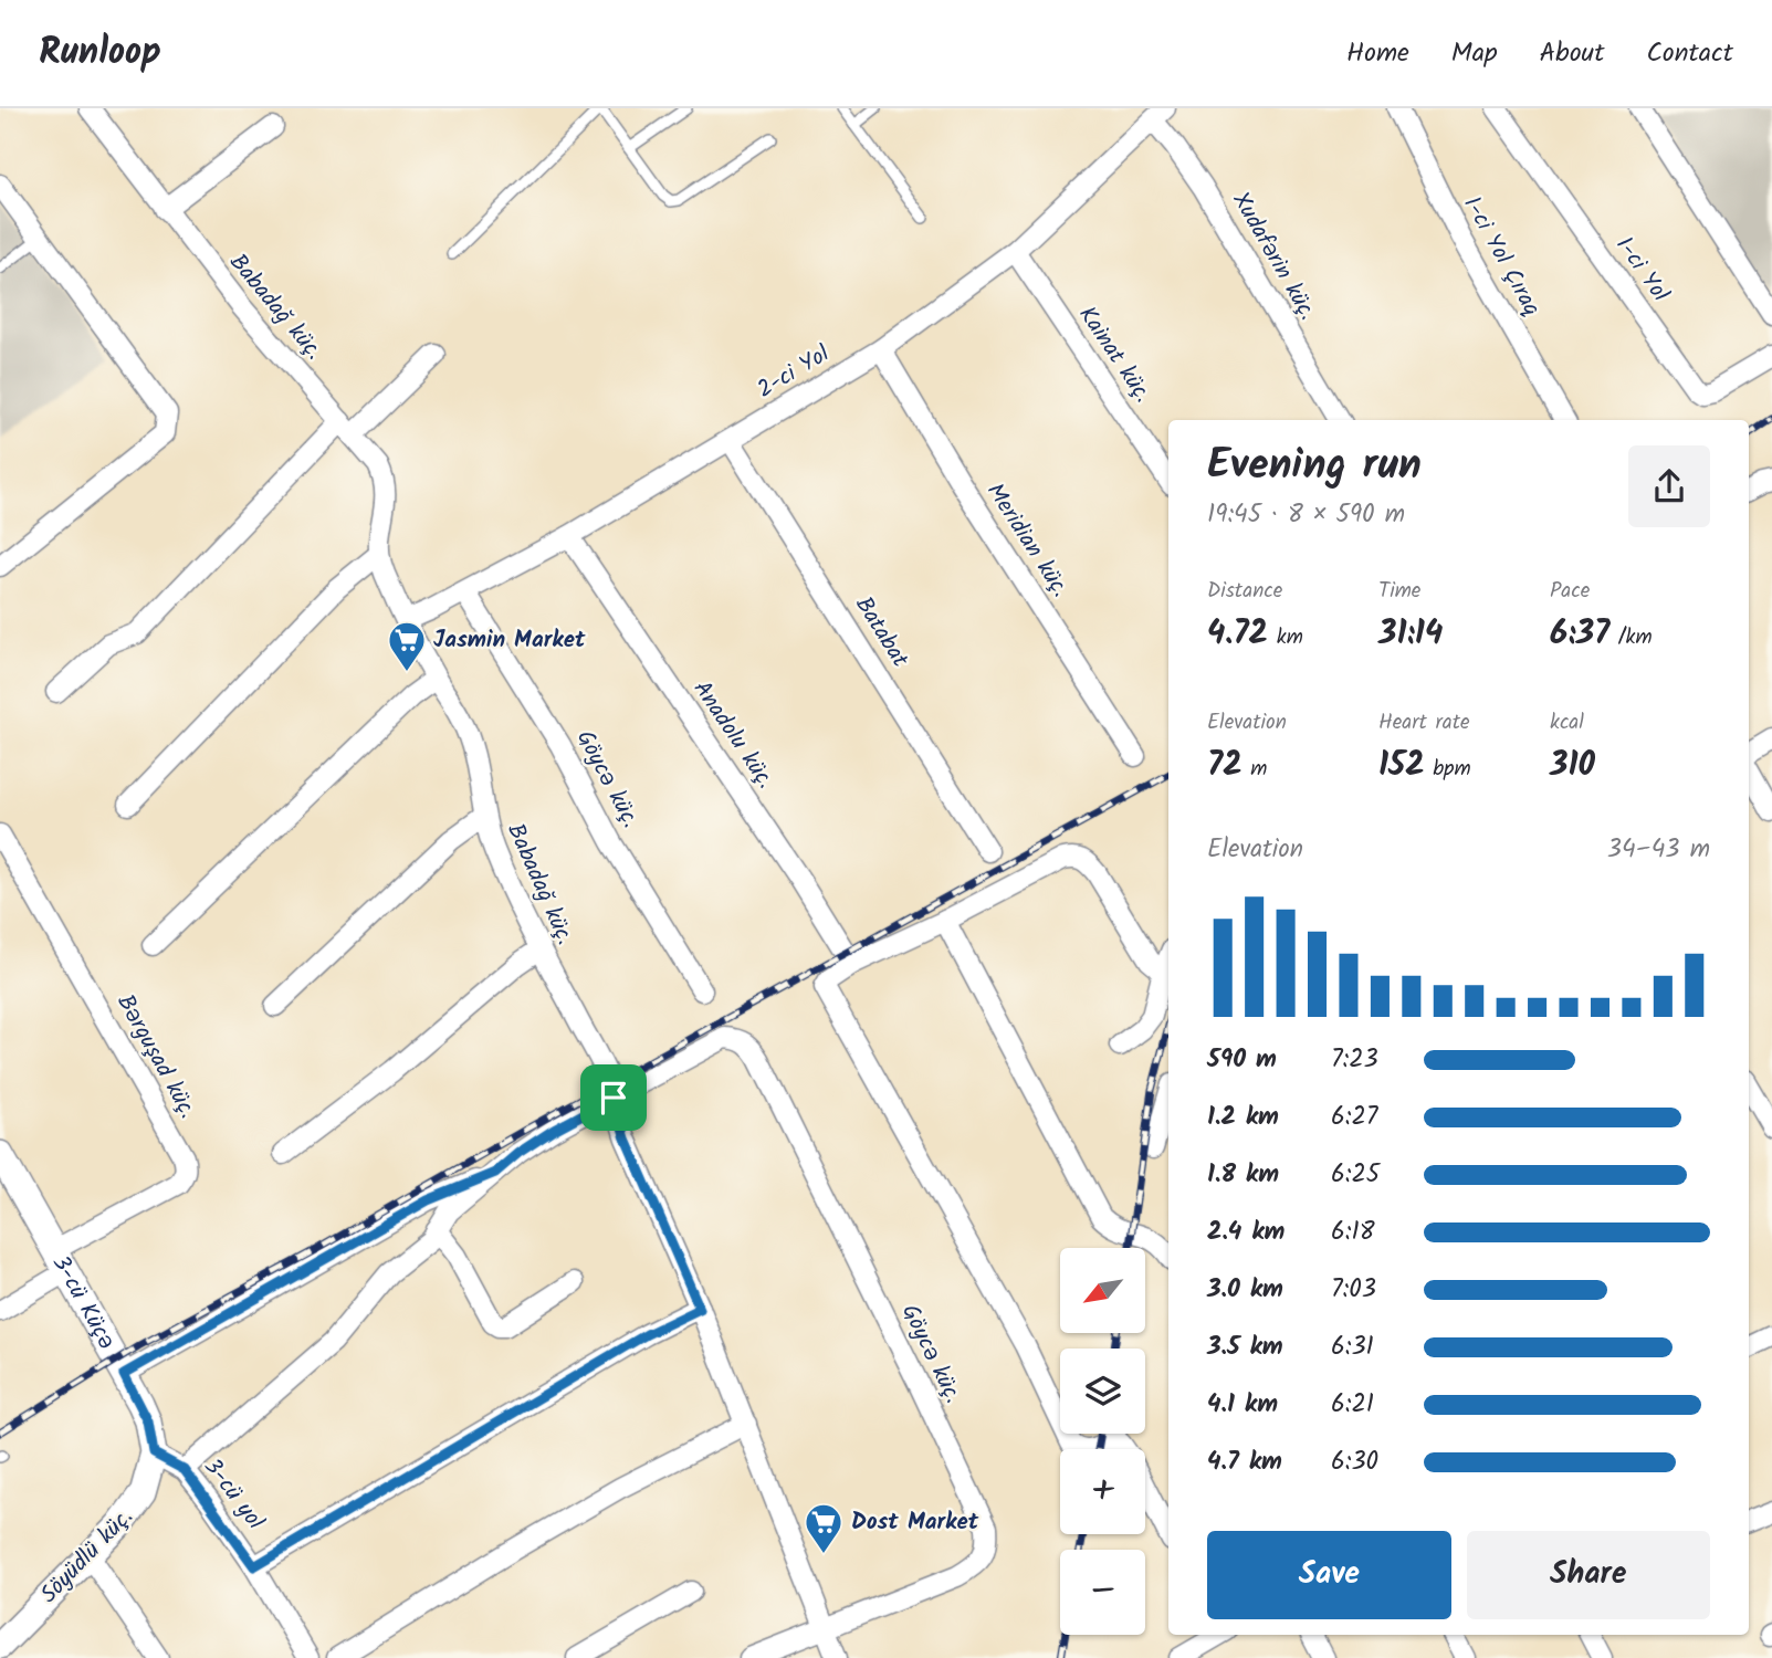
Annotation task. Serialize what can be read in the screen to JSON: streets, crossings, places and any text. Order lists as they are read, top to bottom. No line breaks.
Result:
{"streets":{"street":["Xudafərin küç.","1-ci Yol Çıraq","1-ci Yol","Babadağ küç.","Kainat küç.","2-ci Yol","Meridian küç.","Batabat","Anadolu küç.","Göycə küç.","Bərguşad küç.","3-cü Küçə","3-cü yol","Söyüdlü küç."]},"crossings":[["Xudafərin küç.","2-ci Yol"],["Babadağ küç.","2-ci Yol"],["Babadağ küç.","Göycə küç."],["Kainat küç.","2-ci Yol"],["2-ci Yol","Meridian küç."],["2-ci Yol","Batabat"],["2-ci Yol","Anadolu küç."],["2-ci Yol","Göycə küç."],["Bərguşad küç.","3-cü Küçə"],["3-cü Küçə","3-cü yol"],["3-cü Küçə","Söyüdlü küç."],["3-cü yol","Söyüdlü küç."]],"places":{"supermarket":["Jasmin Market","Dost Market"]},"north":"bottom left","page":{"header":"Runloop","nav":["Home","Map","About","Contact"],"heading":["Evening run","19:45 · 8 × 590 m"],"stats":[["Distance","4.72 km"],["Time","31:14"],["Pace","6:37 /km"],["Elevation","72 m"],["Heart rate","152 bpm"],["kcal","310"]],"chart":["Elevation","34–43 m"],"list":[{"name":"590 m","note":"7:23"},{"name":"1.2 km","note":"6:27"},{"name":"1.8 km","note":"6:25"},{"name":"2.4 km","note":"6:18"},{"name":"3.0 km","note":"7:03"},{"name":"3.5 km","note":"6:31"},{"name":"4.1 km","note":"6:21"},{"name":"4.7 km","note":"6:30"}],"map_buttons":["+","−"],"buttons":["Save","Share"]}}
